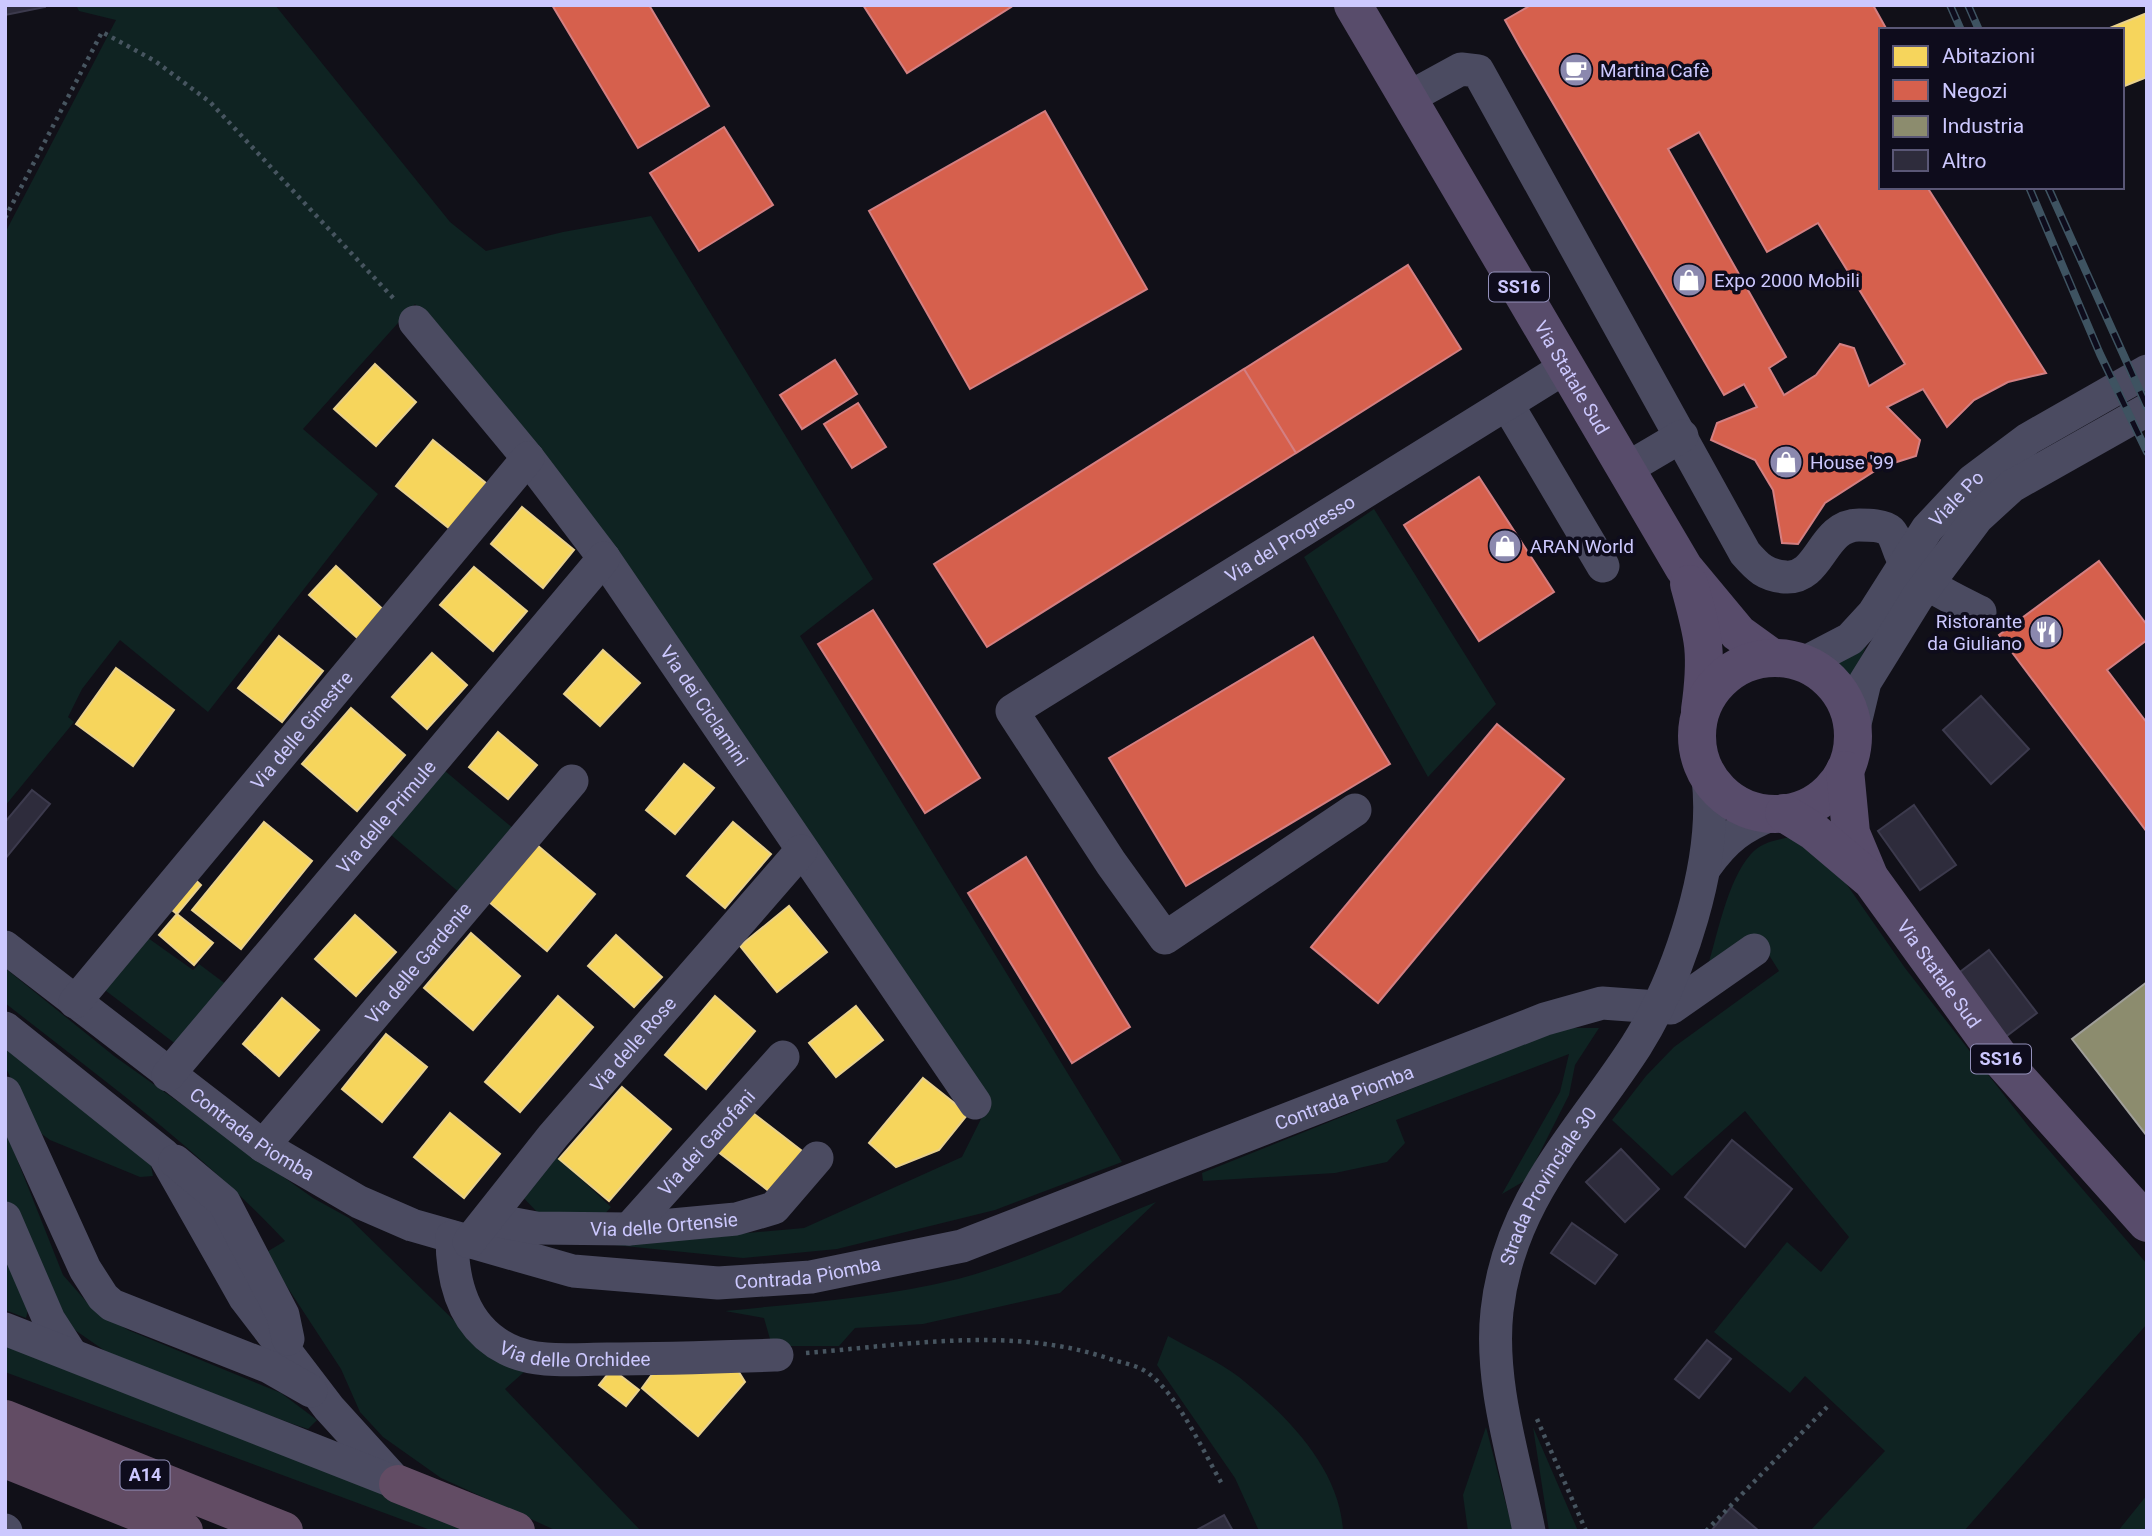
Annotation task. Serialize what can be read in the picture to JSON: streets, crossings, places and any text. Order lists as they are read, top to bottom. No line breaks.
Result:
{"streets":{"highway":["A14"],"main road":["SS16","Via Statale Sud"],"street":["Viale Po","Via del Progresso","Via dei Ciclamini","Via delle Ginestre","Via delle Primule","Via delle Gardenie","Via delle Rose","Contrada Piomba","Via dei Garofani","Strada Provinciale 30","Via delle Ortensie","Via delle Orchidee"]},"crossings":[["SS16","Via Statale Sud"],["SS16","Viale Po"],["SS16","Strada Provinciale 30"],["Via Statale Sud","Via del Progresso"],["Viale Po","Strada Provinciale 30"],["Via dei Ciclamini","Via delle Ginestre"],["Via dei Ciclamini","Via delle Primule"],["Via dei Ciclamini","Via delle Rose"],["Via delle Ginestre","Contrada Piomba"],["Via delle Primule","Contrada Piomba"],["Via delle Gardenie","Contrada Piomba"],["Via delle Rose","Contrada Piomba"],["Via delle Rose","Via delle Ortensie"],["Via delle Rose","Via delle Orchidee"],["Contrada Piomba","Strada Provinciale 30"],["Contrada Piomba","Via delle Ortensie"],["Contrada Piomba","Via delle Orchidee"],["Via dei Garofani","Via delle Ortensie"],["Via delle Ortensie","Via delle Orchidee"]],"places":{"cafe":["Martina Cafè"],"shop":["Expo 2000 Mobili","House '99","ARAN World"],"restaurant":["Ristorante da Giuliano"]},"legend":["Abitazioni","Negozi","Industria","Altro"]}
